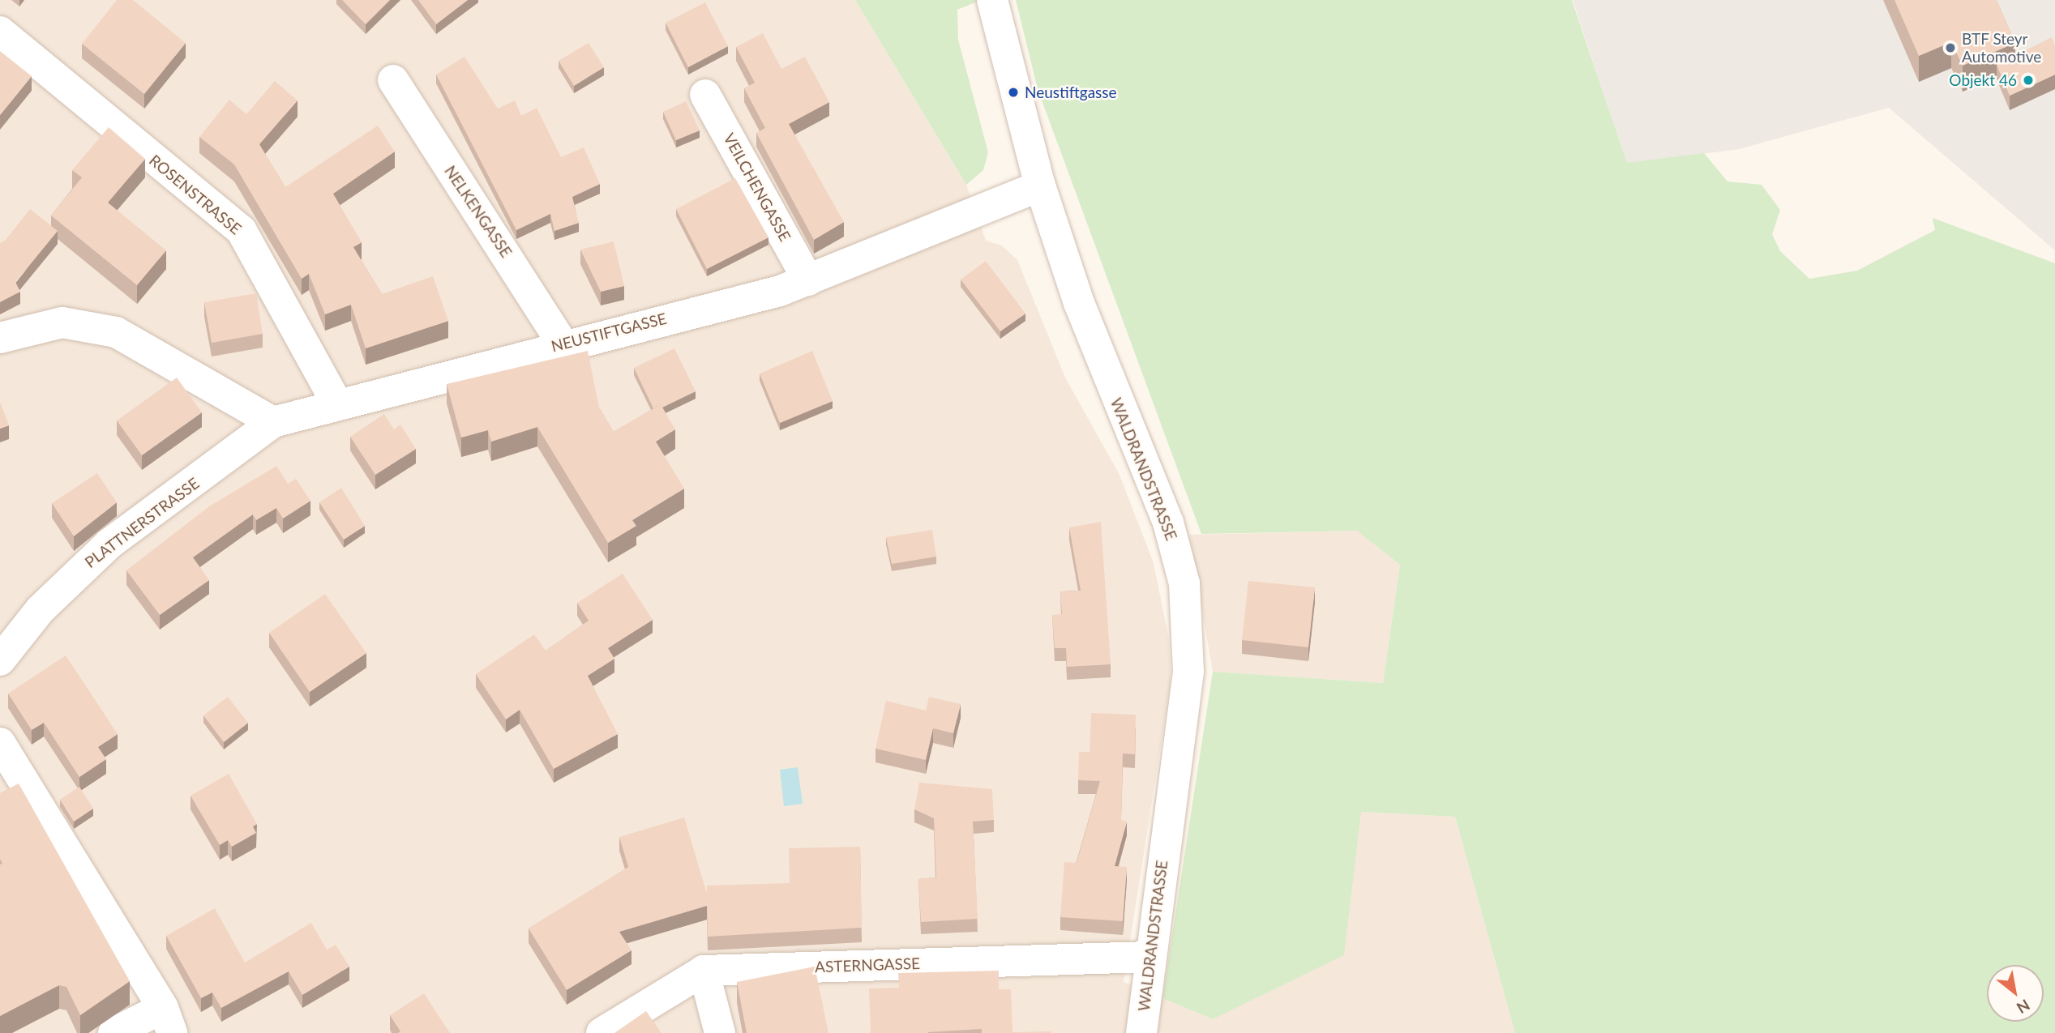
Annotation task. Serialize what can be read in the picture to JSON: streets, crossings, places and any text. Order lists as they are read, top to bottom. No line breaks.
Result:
{"streets":{"street":["VEILCHENGASSE","ROSENSTRASSE","NELKENGASSE","NEUSTIFTGASSE","WALDRANDSTRASSE","PLATTNERSTRASSE","ASTERNGASSE"]},"crossings":[["VEILCHENGASSE","NEUSTIFTGASSE"],["ROSENSTRASSE","NEUSTIFTGASSE"],["NELKENGASSE","NEUSTIFTGASSE"],["NEUSTIFTGASSE","WALDRANDSTRASSE"],["NEUSTIFTGASSE","PLATTNERSTRASSE"],["WALDRANDSTRASSE","ASTERNGASSE"]],"places":["BTF Steyr Automotive","Objekt 46","Neustiftgasse"],"north":"bottom right"}
